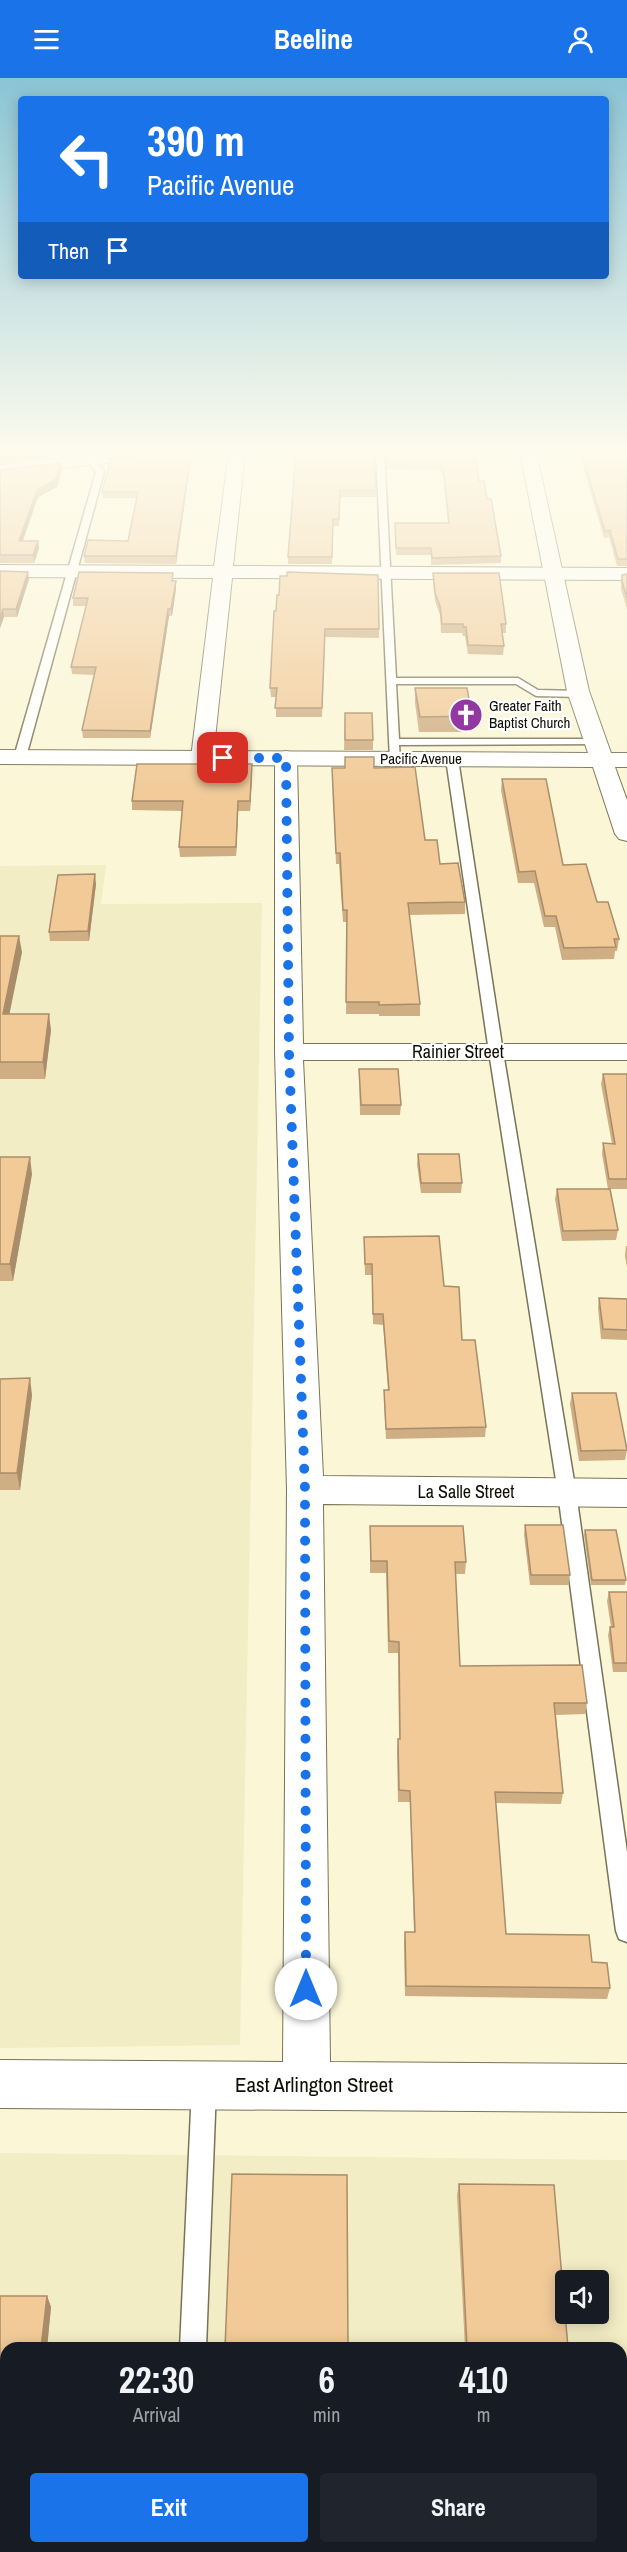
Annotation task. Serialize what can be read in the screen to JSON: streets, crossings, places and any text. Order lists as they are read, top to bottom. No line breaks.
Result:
{"streets":{"street":["Pacific Avenue","Rainier Street","La Salle Street","East Arlington Street"]},"places":{"church":["Greater Faith Baptist Church"]},"page":{"header":"Beeline","turn":["390 m","Pacific Avenue"],"then":"Then","eta":["22:30","Arrival","6","min","410","m"],"buttons":["Exit","Share"]}}
